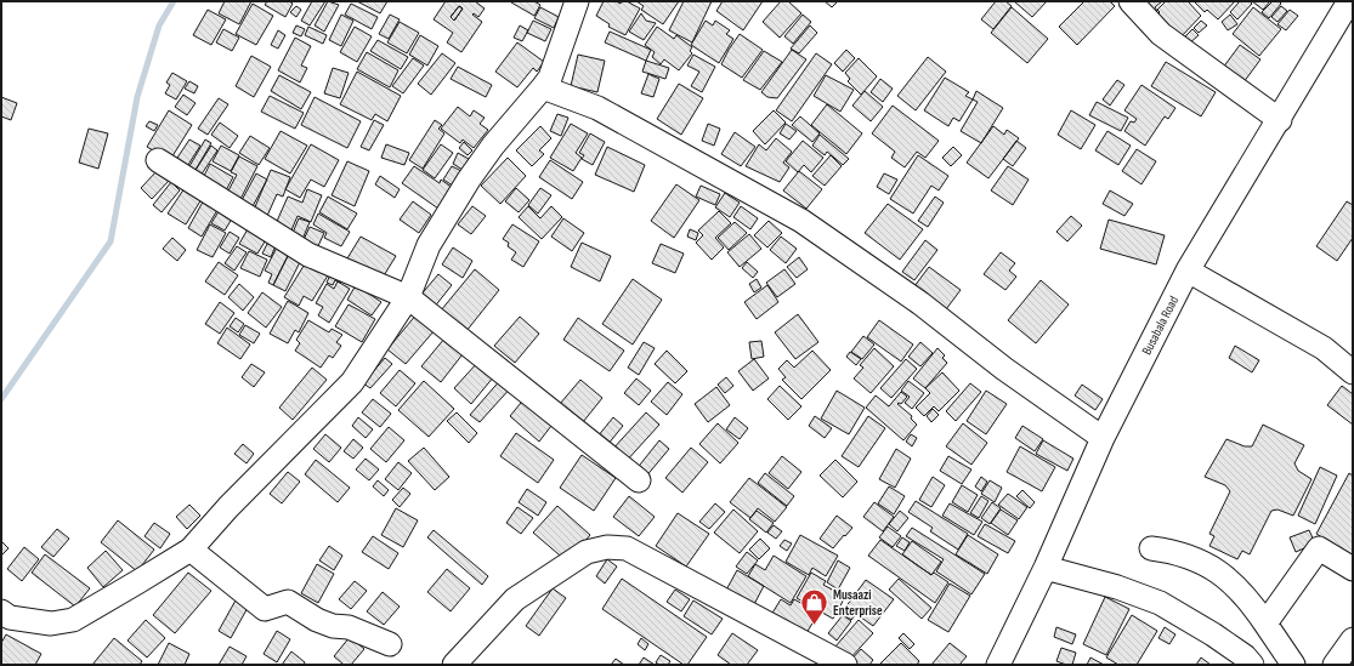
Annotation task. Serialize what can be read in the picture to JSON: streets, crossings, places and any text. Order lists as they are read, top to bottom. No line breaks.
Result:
{"streets":{"street":["Busabala Road"]},"places":{"shop":["Musaazi Enterprise"]}}
